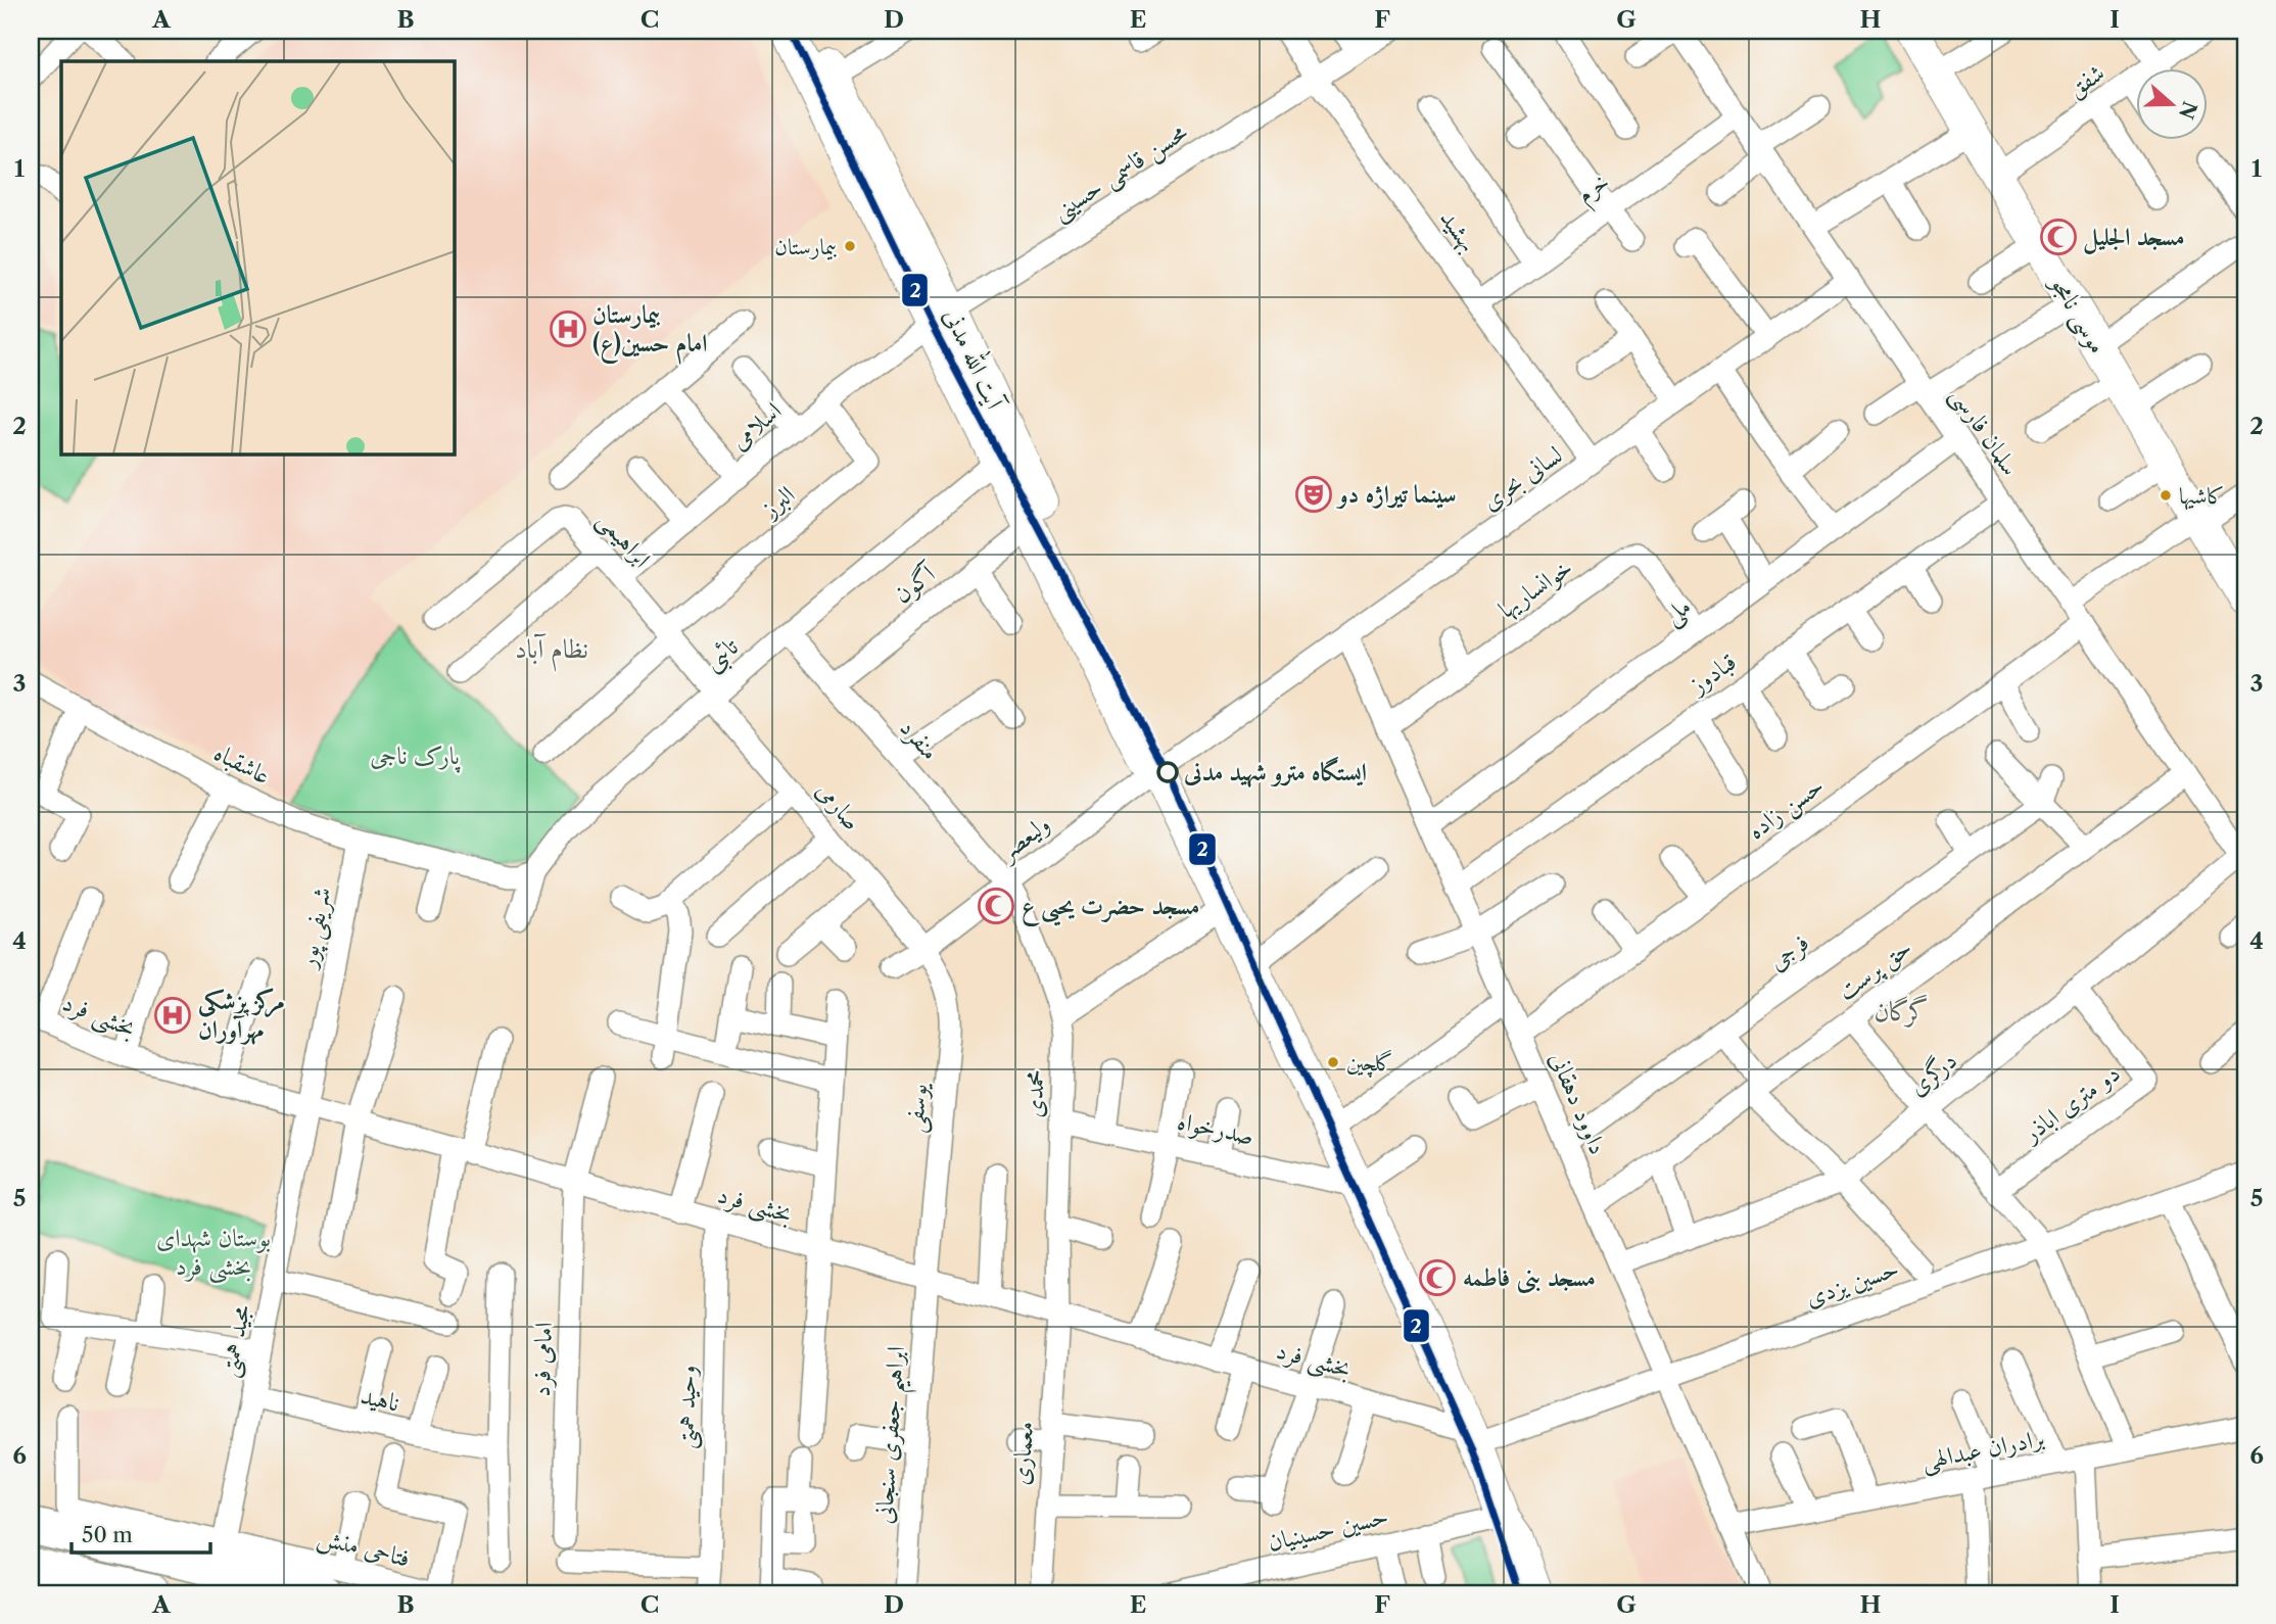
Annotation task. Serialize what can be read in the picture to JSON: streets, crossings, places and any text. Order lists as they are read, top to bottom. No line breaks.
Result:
{"streets":{"main road":["موسی نامجو","آیت الله مدنی"],"street":["شفق","محسن قاسمی حسینی","خرم","بهشید","اسلامی","سلمان فارسی","لسانی بحری","البرز","ابراهیمی","آگون","خوانساریها","ملی","تائبی","قبادوز","منفرد","عاشقباه","صارمی","حسن زاده","ولیعصر","شریفی پور","فرجی","حق پرست","بخشی فرد","درگری","محمدی","داوود دهقانی","دو متری اباذر","یوسفی","صدرخواه","حسین یزدی","مجید همتی","امامی فرد","ناهید","وحید همتی","ابراهیم جعفری سنجانی","برادران عبدالهی","معماری","حسین حسینیان","فتاحی منش"]},"crossings":[["شفق","موسی نامجو"],["محسن قاسمی حسینی","بهشید"],["محسن قاسمی حسینی","آیت الله مدنی"],["محسن قاسمی حسینی","اسلامی"],["خرم","بهشید"],["خرم","سلمان فارسی"],["بهشید","لسانی بحری"],["آیت الله مدنی","اسلامی"],["آیت الله مدنی","لسانی بحری"],["آیت الله مدنی","آگون"],["آیت الله مدنی","تائبی"],["آیت الله مدنی","ولیعصر"],["آیت الله مدنی","بخشی فرد"],["آیت الله مدنی","صدرخواه"],["آیت الله مدنی","حسین یزدی"],["آیت الله مدنی","حسین حسینیان"],["اسلامی","البرز"],["اسلامی","ابراهیمی"],["سلمان فارسی","لسانی بحری"],["سلمان فارسی","ملی"],["سلمان فارسی","قبادوز"],["سلمان فارسی","حسن زاده"],["سلمان فارسی","حق پرست"],["سلمان فارسی","درگری"],["لسانی بحری","ولیعصر"],["لسانی بحری","داوود دهقانی"],["البرز","ابراهیمی"],["ابراهیمی","تائبی"],["ابراهیمی","صارمی"],["آگون","منفرد"],["خوانساریها","ملی"],["خوانساریها","داوود دهقانی"],["ملی","داوود دهقانی"],["تائبی","منفرد"],["تائبی","عاشقباه"],["تائبی","صارمی"],["قبادوز","داوود دهقانی"],["منفرد","ولیعصر"],["منفرد","محمدی"],["عاشقباه","شریفی پور"],["صارمی","ولیعصر"],["صارمی","یوسفی"],["حسن زاده","داوود دهقانی"],["ولیعصر","محمدی"],["ولیعصر","یوسفی"],["شریفی پور","بخشی فرد"],["شریفی پور","مجید همتی"],["فرجی","داوود دهقانی"],["حق پرست","داوود دهقانی"],["بخشی فرد","محمدی"],["بخشی فرد","یوسفی"],["بخشی فرد","حسین یزدی"],["بخشی فرد","مجید همتی"],["بخشی فرد","امامی فرد"],["بخشی فرد","وحید همتی"],["بخشی فرد","ابراهیم جعفری سنجانی"],["بخشی فرد","معماری"],["درگری","داوود دهقانی"],["درگری","دو متری اباذر"],["محمدی","صدرخواه"],["محمدی","معماری"],["داوود دهقانی","حسین یزدی"],["داوود دهقانی","برادران عبدالهی"],["یوسفی","ابراهیم جعفری سنجانی"],["مجید همتی","ناهید"],["مجید همتی","فتاحی منش"]],"districts":["نظام آباد","گرگان"],"parks":["پارک ناجی","بوستان شهدای بخشی فرد"],"places":{"mosque":["مسجد الجلیل","مسجد حضرت یحیی ع","مسجد بنی فاطمه"],"other":["بیمارستان","کاشیها","ایستگاه مترو شهید مدنی","گلچین"],"hospital":["بیمارستان امام حسین(ع)","مرکز پزشکی مهرآوران"],"theatre":["سینما تیراژه دو"]},"lines":["transit line 2"],"scale_bar":"50 m","north":"right","grid":{"columns":["A","B","C","D","E","F","G","H","I"],"rows":["1","2","3","4","5","6"]}}
